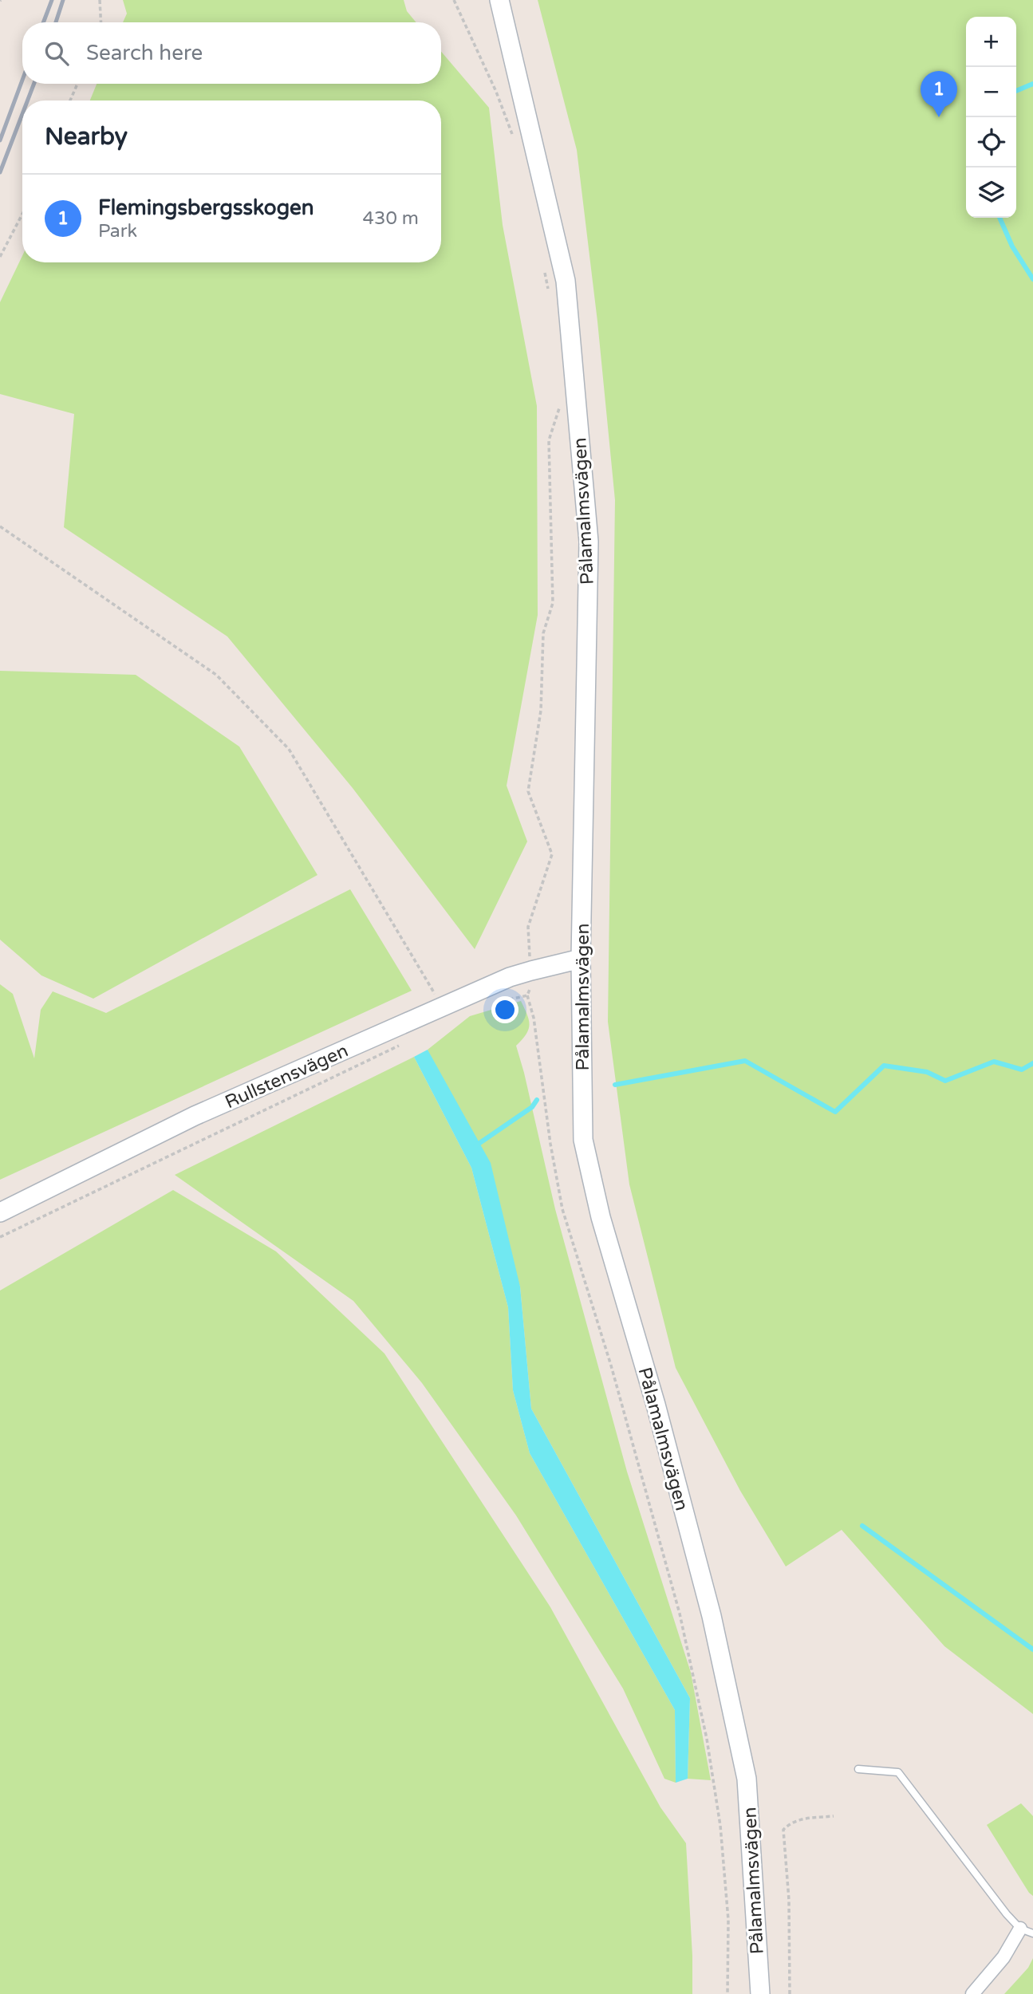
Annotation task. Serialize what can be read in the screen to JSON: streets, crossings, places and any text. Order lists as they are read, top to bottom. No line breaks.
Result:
{"streets":{"street":["Pålamalmsvägen","Rullstensvägen"]},"crossings":[["Pålamalmsvägen","Rullstensvägen"]],"page":{"map_buttons":["+","−"],"search":"Search here","pins":"1","heading":"Nearby","list":[{"mark":"1","name":"Flemingsbergsskogen","note":"Park","value":"430 m"}]}}
